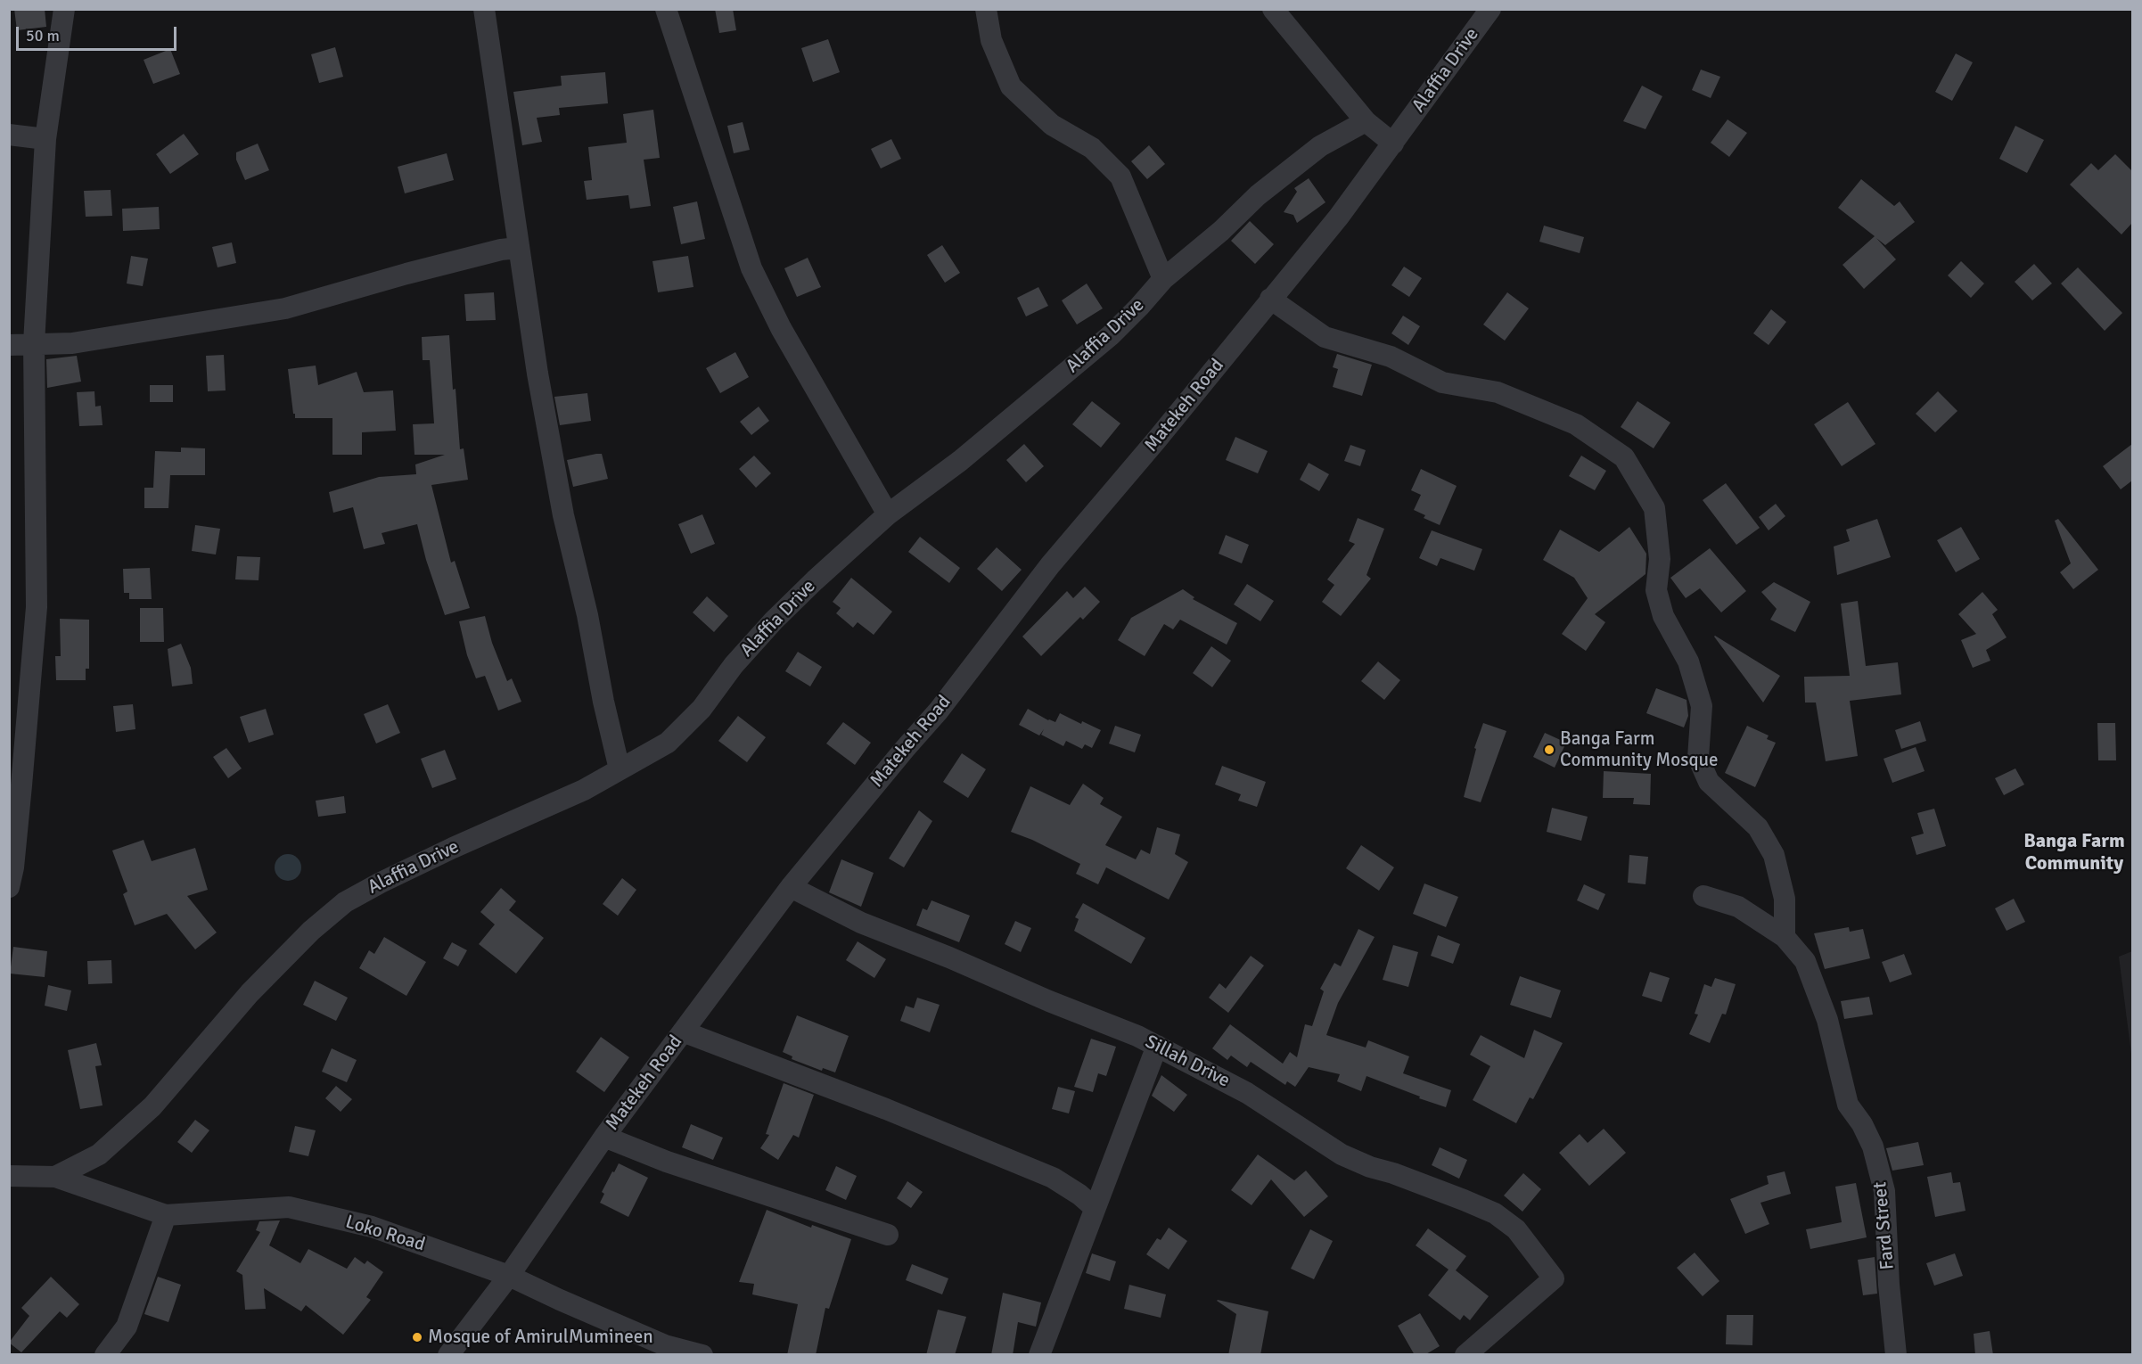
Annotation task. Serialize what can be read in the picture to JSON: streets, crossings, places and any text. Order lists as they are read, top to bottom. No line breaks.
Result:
{"streets":{"street":["Alaffia Drive","Matekeh Road","Sillah Drive","Fard Street","Loko Road"]},"crossings":[["Alaffia Drive","Matekeh Road"],["Alaffia Drive","Loko Road"],["Matekeh Road","Sillah Drive"],["Matekeh Road","Loko Road"]],"districts":["Banga Farm Community"],"places":["Banga Farm Community Mosque","Mosque of AmirulMumineen"],"scale_bar":"50 m"}
